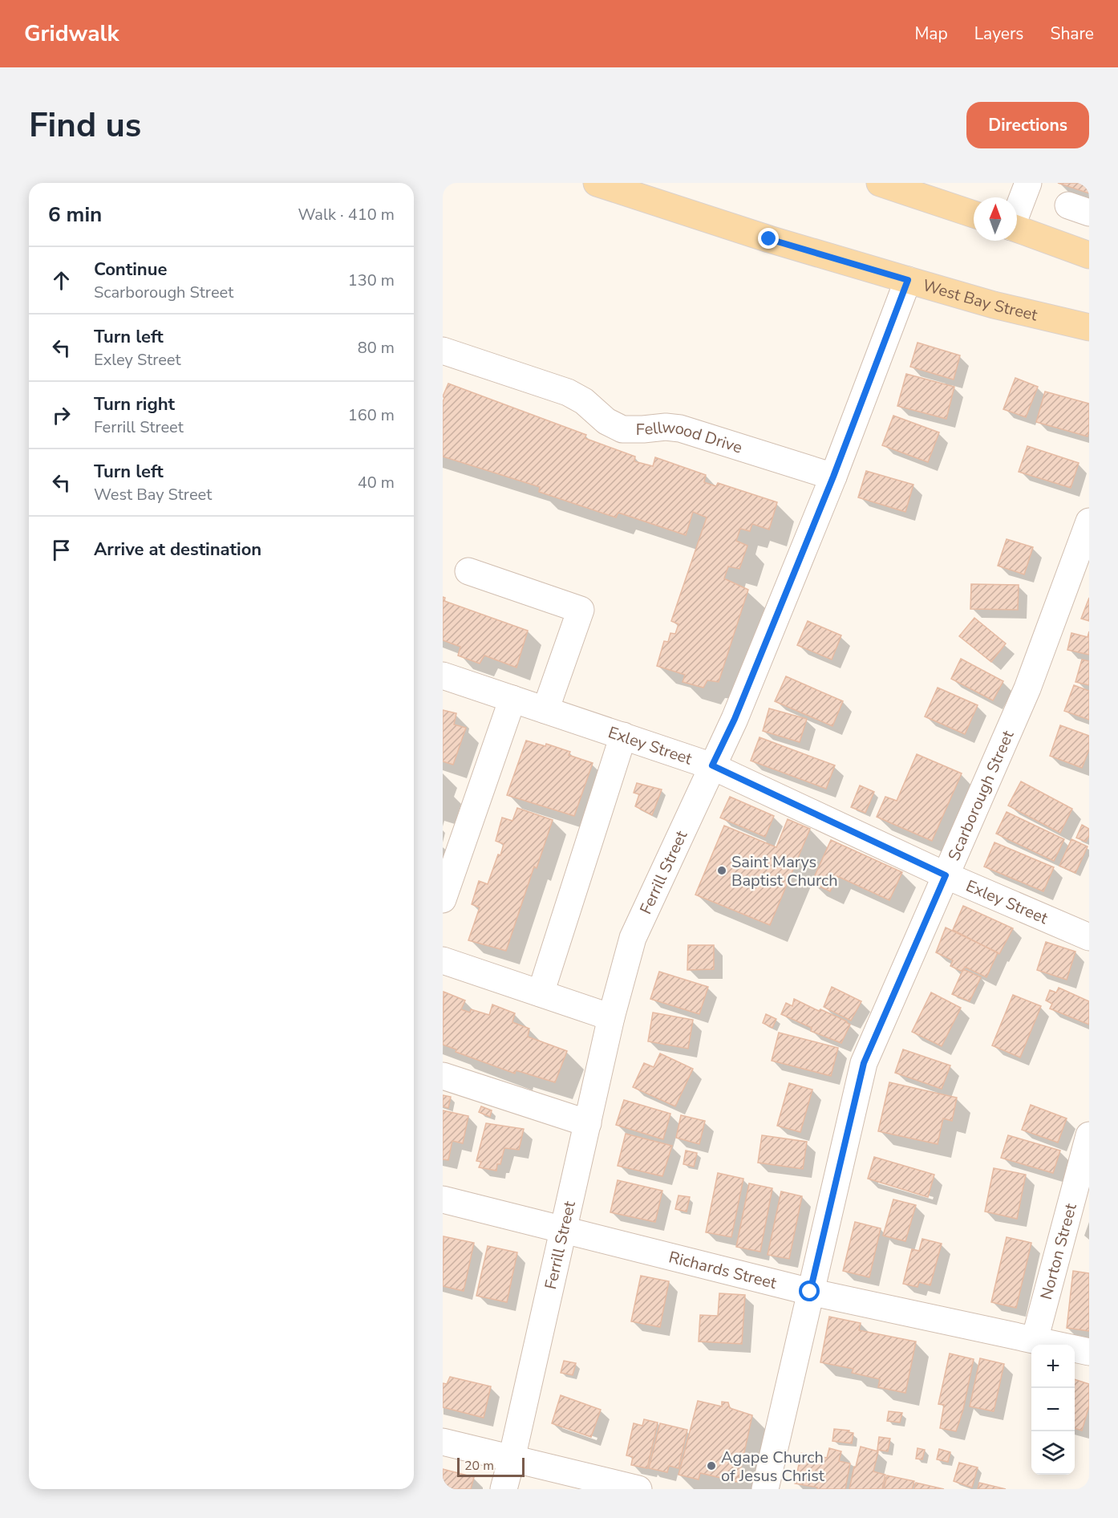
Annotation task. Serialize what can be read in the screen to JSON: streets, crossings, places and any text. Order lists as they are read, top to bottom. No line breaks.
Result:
{"streets":{"main road":["West Bay Street"],"street":["Fellwood Drive","Exley Street","Scarborough Street","Ferrill Street","Norton Street","Richards Street"]},"crossings":[["West Bay Street","Ferrill Street"],["Fellwood Drive","Ferrill Street"],["Exley Street","Scarborough Street"],["Exley Street","Ferrill Street"],["Scarborough Street","Richards Street"],["Ferrill Street","Richards Street"],["Norton Street","Richards Street"]],"places":["Saint Marys Baptist Church","Agape Church of Jesus Christ"],"scale_bar":"20 m","north":"top","page":{"header":"Gridwalk","nav":["Map","Layers","Share"],"buttons":"Directions","title":"Find us","heading":["6 min","Walk · 410 m"],"list":[["Continue","Scarborough Street","130 m"],["Turn left","Exley Street","80 m"],["Turn right","Ferrill Street","160 m"],["Turn left","West Bay Street","40 m"],"Arrive at destination"],"map_buttons":["+","−"],"scale":"20 m"}}
